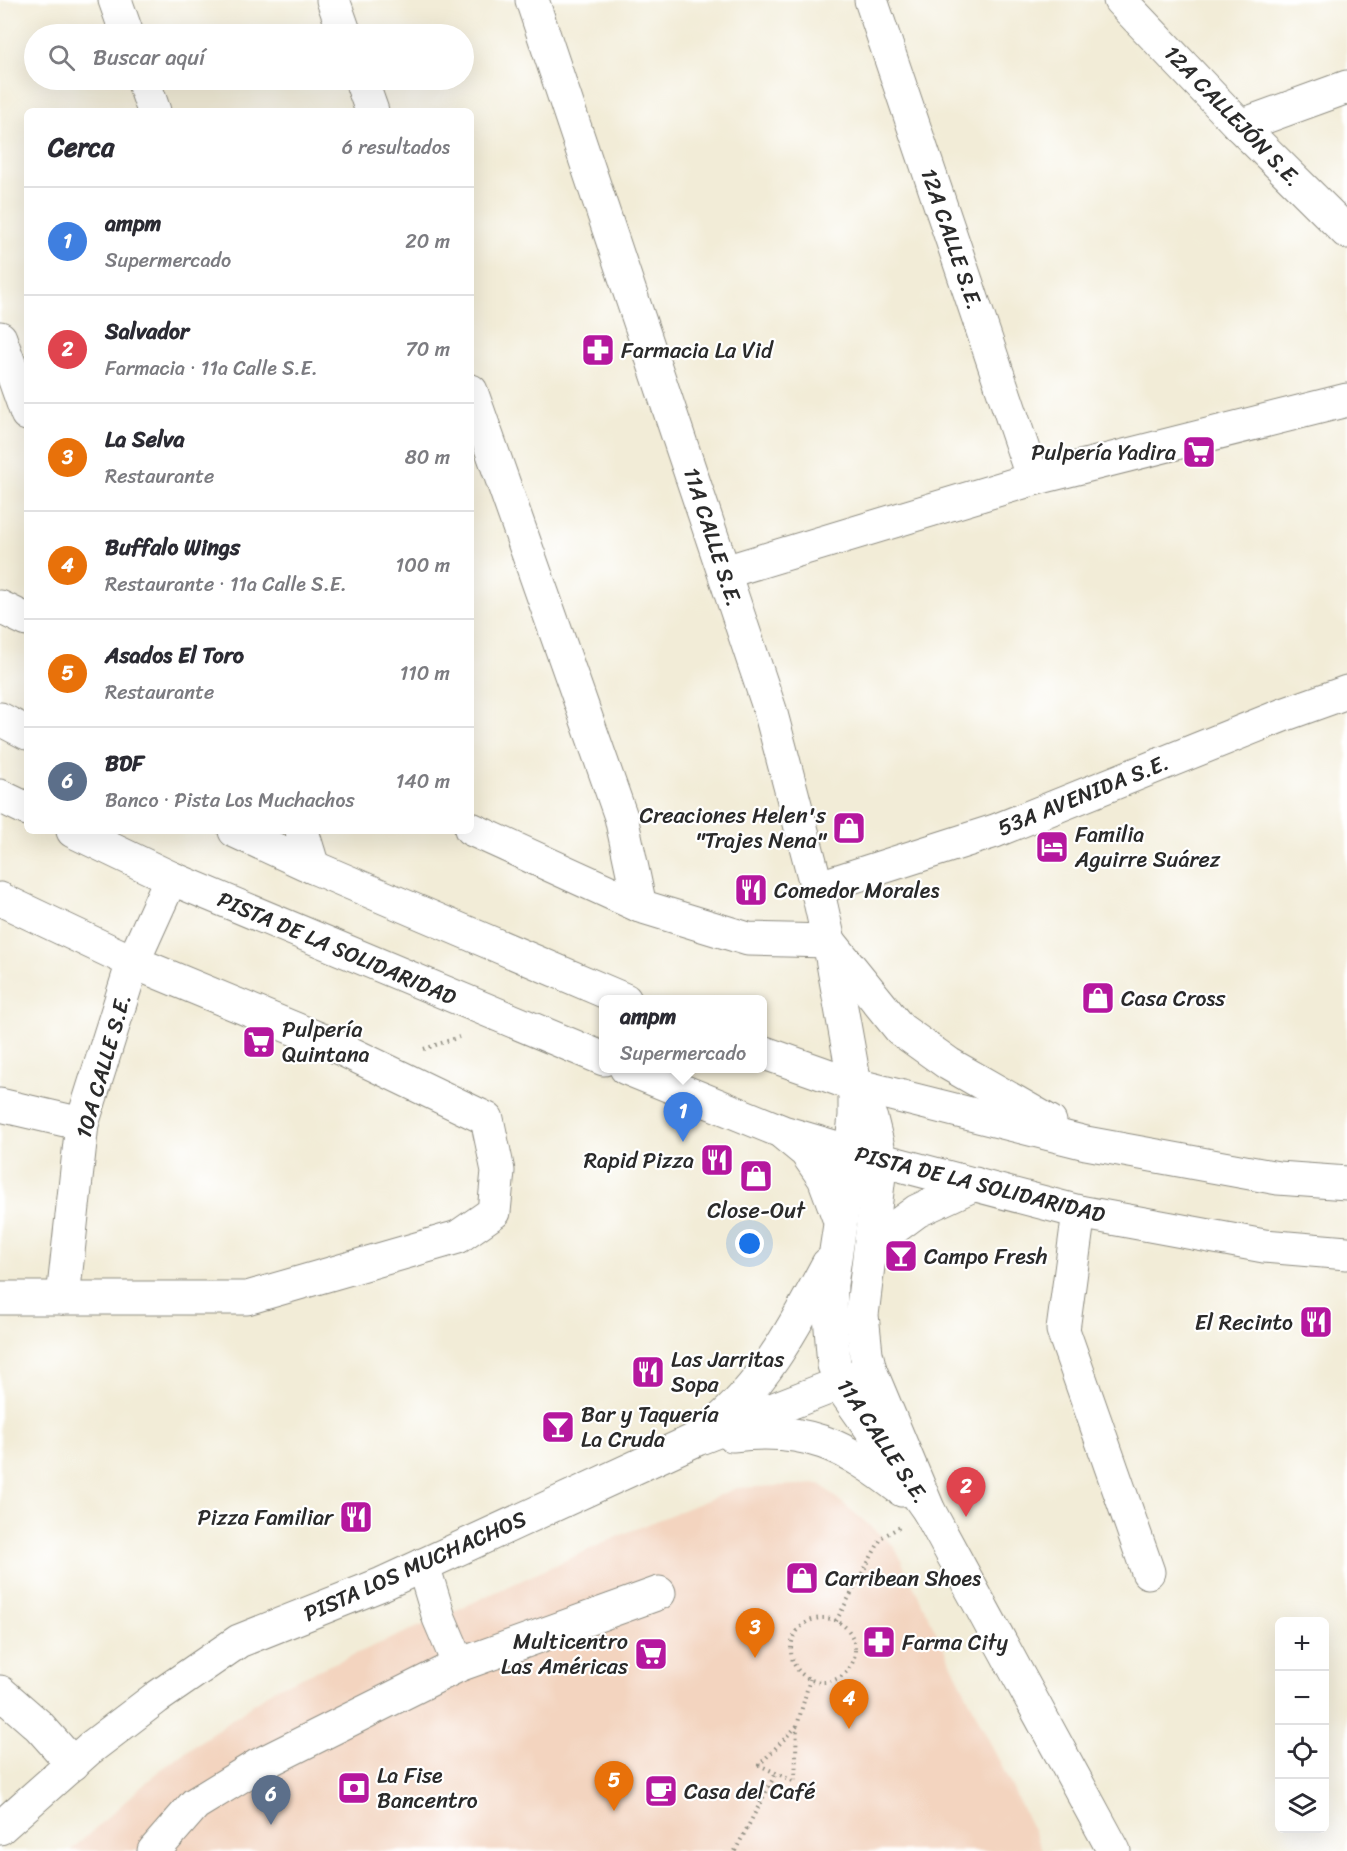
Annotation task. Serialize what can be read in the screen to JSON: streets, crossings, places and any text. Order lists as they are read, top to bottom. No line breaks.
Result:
{"streets":{"street":["12A CALLEJÓN S.E.","12A CALLE S.E.","11A CALLE S.E.","53A AVENIDA S.E.","PISTA DE LA SOLIDARIDAD","10A CALLE S.E.","PISTA LOS MUCHACHOS"]},"crossings":[["11A CALLE S.E.","53A AVENIDA S.E."],["11A CALLE S.E.","PISTA DE LA SOLIDARIDAD"],["11A CALLE S.E.","PISTA LOS MUCHACHOS"],["PISTA DE LA SOLIDARIDAD","10A CALLE S.E."]],"places":{"pharmacy":["Farmacia La Vid","Farma City"],"supermarket":["Pulpería Yadira","Pulpería Quintana","Multicentro Las Américas"],"shop":["Creaciones Helen's \"Trajes Nena\"","Casa Cross","Close-Out","Carribean Shoes"],"hotel":["Familia Aguirre Suárez"],"restaurant":["Comedor Morales","Rapid Pizza","El Recinto","Las Jarritas Sopa","Pizza Familiar"],"bar":["Campo Fresh","Bar y Taquería La Cruda"],"bank":["La Fise Bancentro"],"cafe":["Casa del Café"]},"page":{"search":"Buscar aquí","heading":["Cerca","6 resultados"],"list":[{"mark":"1","name":"ampm","note":"Supermercado","value":"20 m"},{"mark":"2","name":"Salvador","note":"Farmacia · 11a Calle S.E.","value":"70 m"},{"mark":"3","name":"La Selva","note":"Restaurante","value":"80 m"},{"mark":"4","name":"Buffalo Wings","note":"Restaurante · 11a Calle S.E.","value":"100 m"},{"mark":"5","name":"Asados El Toro","note":"Restaurante","value":"110 m"},{"mark":"6","name":"BDF","note":"Banco · Pista Los Muchachos","value":"140 m"}],"popup":["ampm","Supermercado"],"pins":["1","2","3","4","5","6"],"map_buttons":["+","−"]}}
